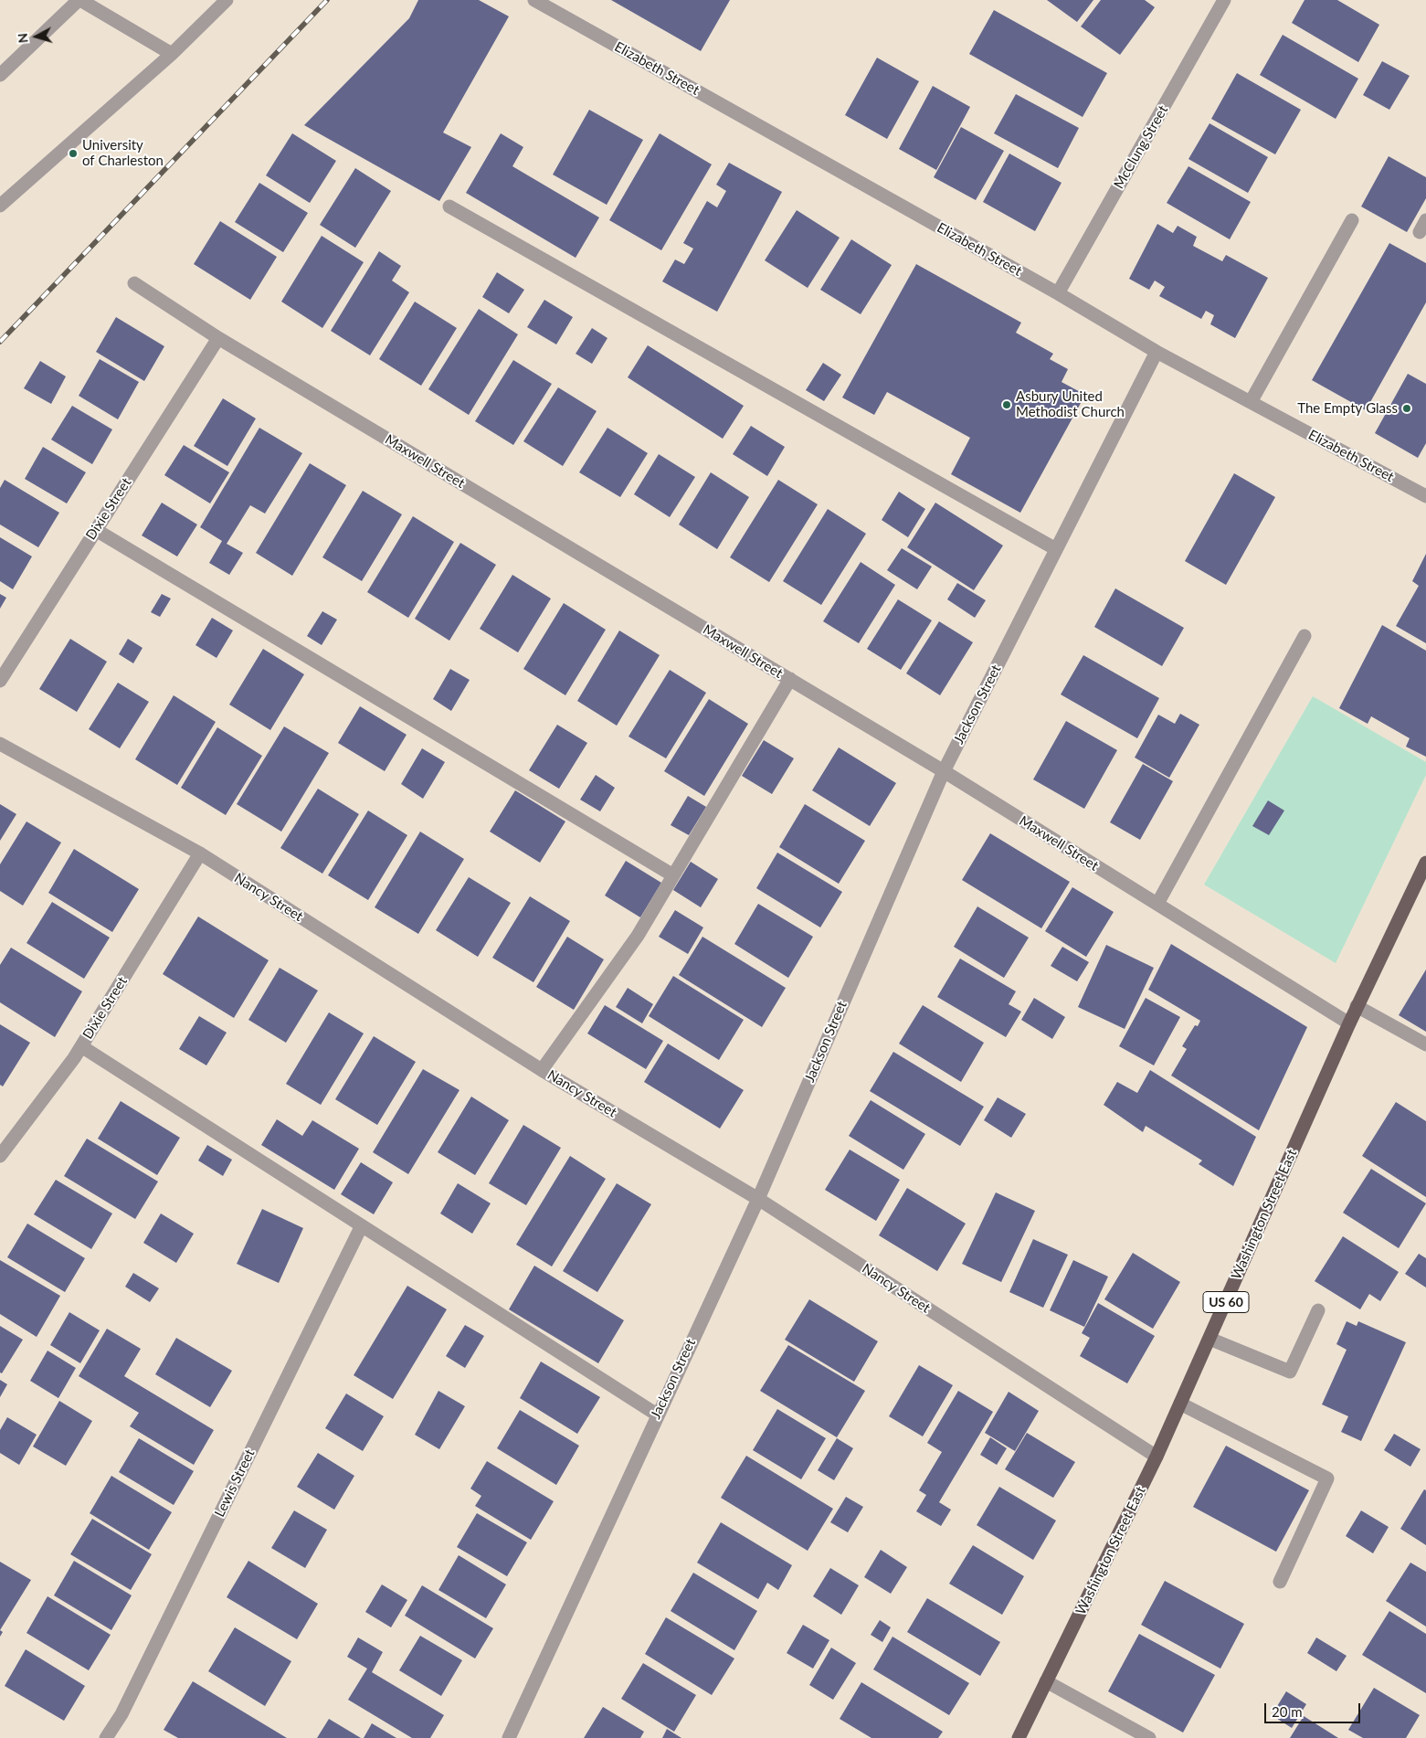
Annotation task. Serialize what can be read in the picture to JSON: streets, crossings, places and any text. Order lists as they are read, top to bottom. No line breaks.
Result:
{"streets":{"main road":["Washington Street East","US 60"],"street":["Elizabeth Street","McClung Street","Maxwell Street","Dixie Street","Jackson Street","Nancy Street","Lewis Street"]},"crossings":[["Elizabeth Street","McClung Street"],["Elizabeth Street","Jackson Street"],["Maxwell Street","Dixie Street"],["Maxwell Street","Jackson Street"],["Maxwell Street","Washington Street East"],["Dixie Street","Nancy Street"],["Jackson Street","Nancy Street"],["Nancy Street","Washington Street East"]],"places":["University of Charleston","Asbury United Methodist Church","The Empty Glass"],"scale_bar":"20 m","north":"left"}
